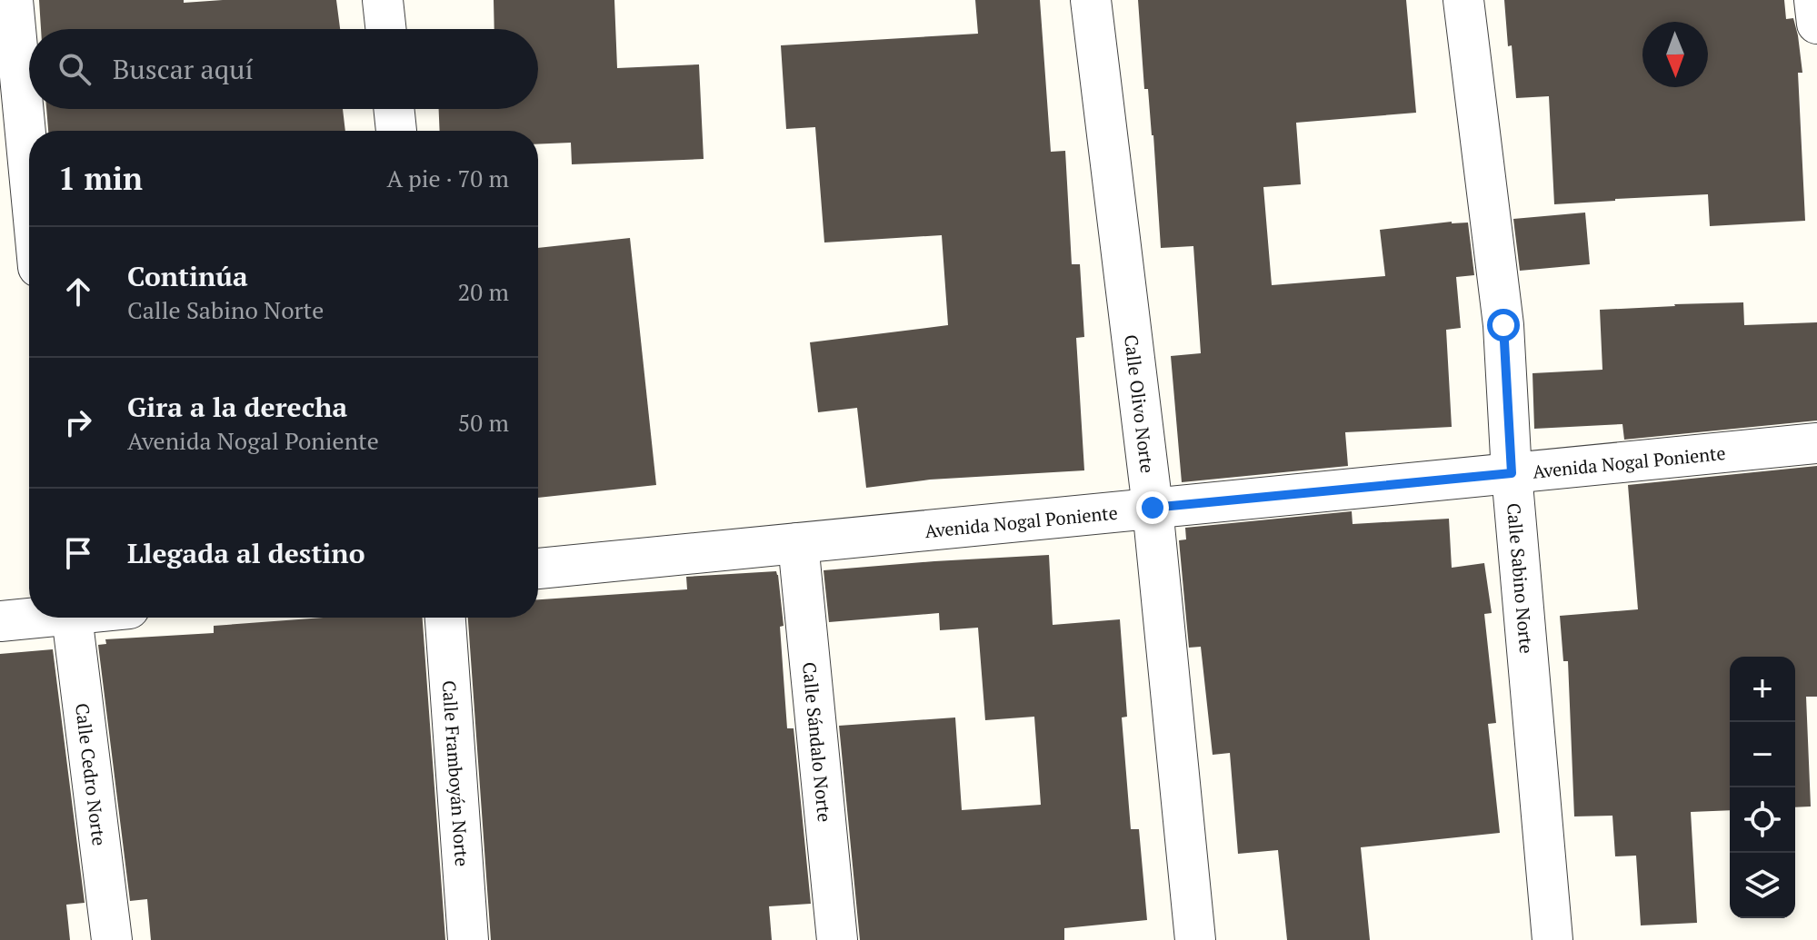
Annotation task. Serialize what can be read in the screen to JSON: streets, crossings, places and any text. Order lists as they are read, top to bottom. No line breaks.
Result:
{"streets":{"street":["Calle Olivo Norte","Avenida Nogal Poniente","Calle Sabino Norte","Calle Sándalo Norte","Calle Framboyán Norte","Calle Cedro Norte"]},"crossings":[["Calle Olivo Norte","Avenida Nogal Poniente"],["Avenida Nogal Poniente","Calle Sabino Norte"],["Avenida Nogal Poniente","Calle Sándalo Norte"]],"north":"bottom","page":{"search":"Buscar aquí","heading":["1 min","A pie · 70 m"],"list":[["Continúa","Calle Sabino Norte","20 m"],["Gira a la derecha","Avenida Nogal Poniente","50 m"],"Llegada al destino"],"map_buttons":["+","−"]}}
